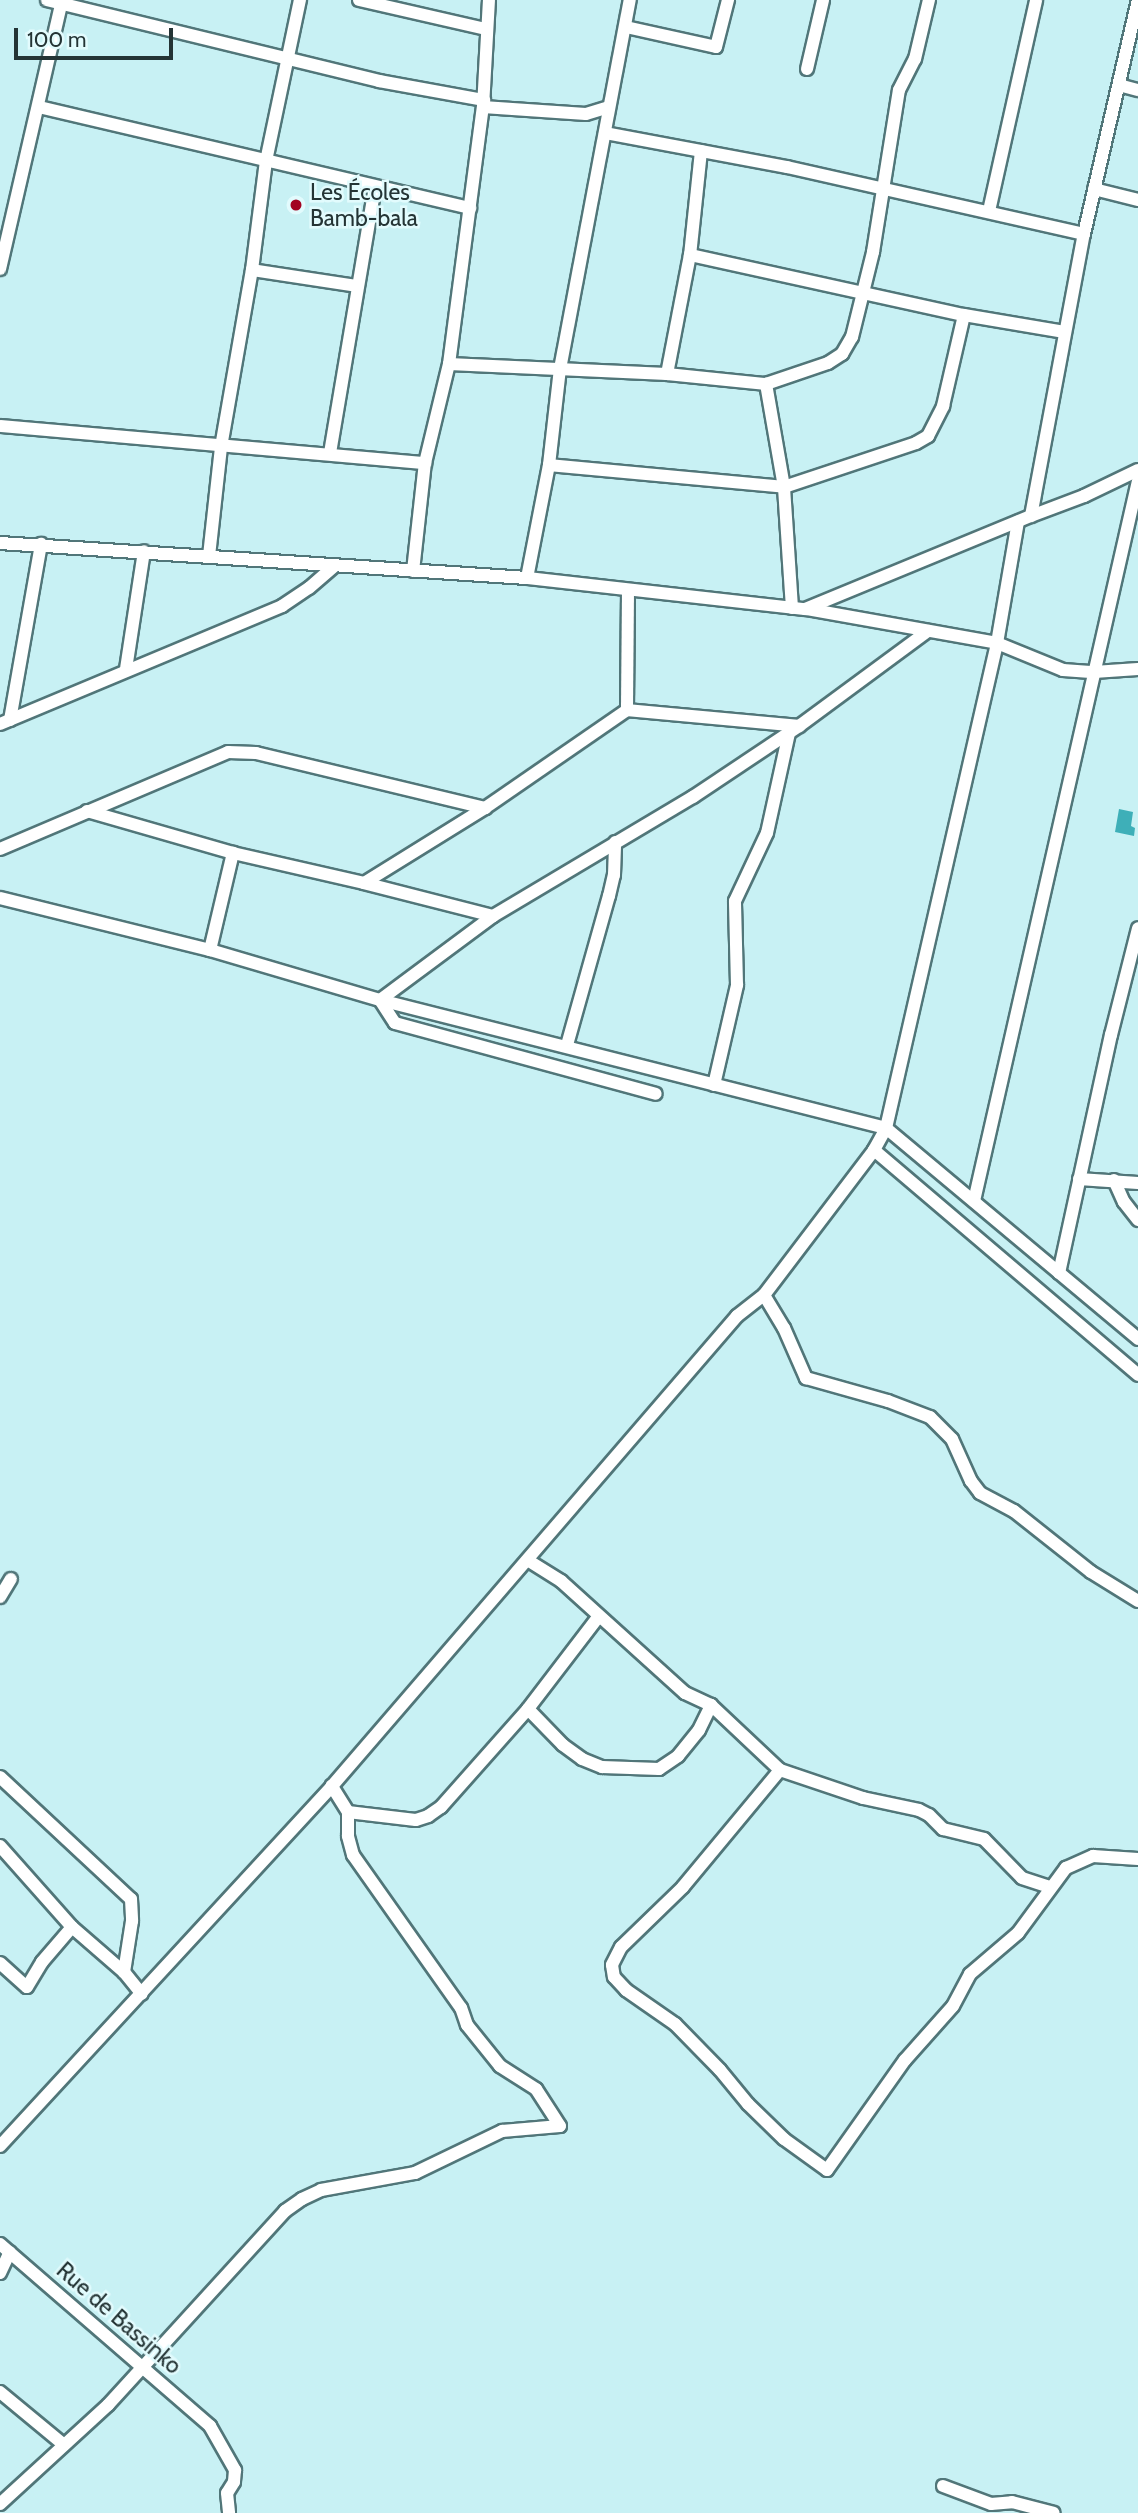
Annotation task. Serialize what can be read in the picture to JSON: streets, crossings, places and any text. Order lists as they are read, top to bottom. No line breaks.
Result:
{"streets":{"street":["Rue de Bassinko"]},"places":["Les Écoles Bamb-bala"],"scale_bar":"100 m"}
